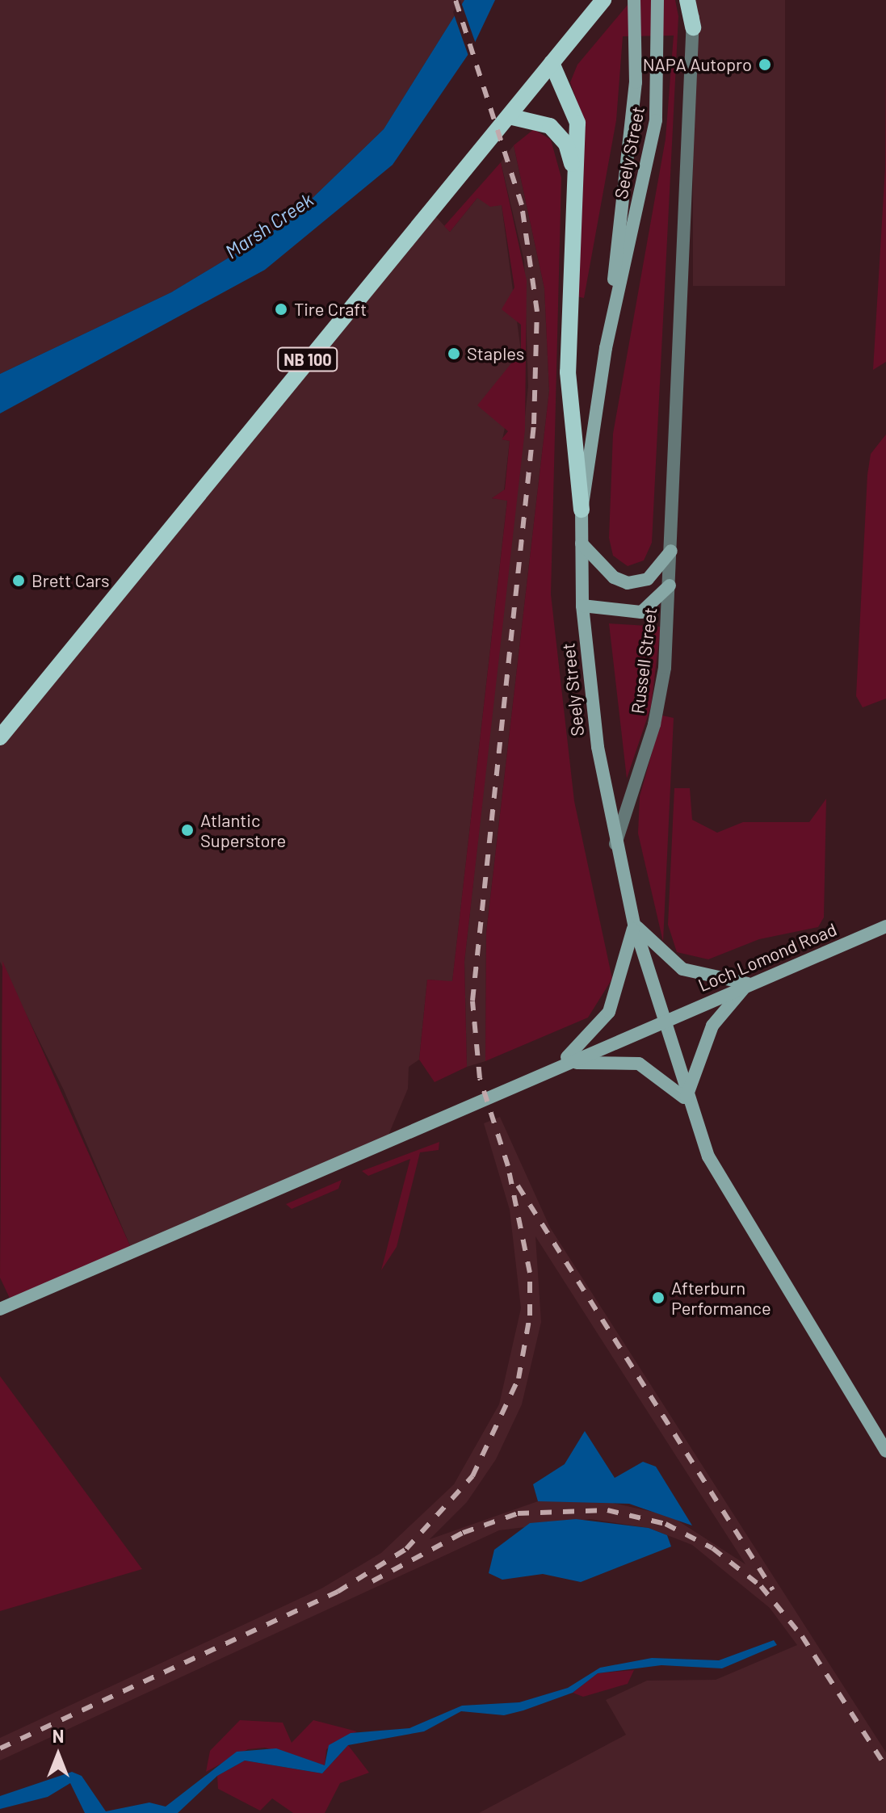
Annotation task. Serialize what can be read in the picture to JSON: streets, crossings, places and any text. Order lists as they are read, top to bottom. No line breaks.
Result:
{"streets":{"main road":["Seely Street","NB 100","Loch Lomond Road"],"street":["Russell Street"]},"crossings":[["Seely Street","Russell Street"],["Seely Street","Loch Lomond Road"]],"water":["Marsh Creek"],"places":["NAPA Autopro","Tire Craft","Staples","Brett Cars","Atlantic Superstore","Afterburn Performance"],"north":"top"}
